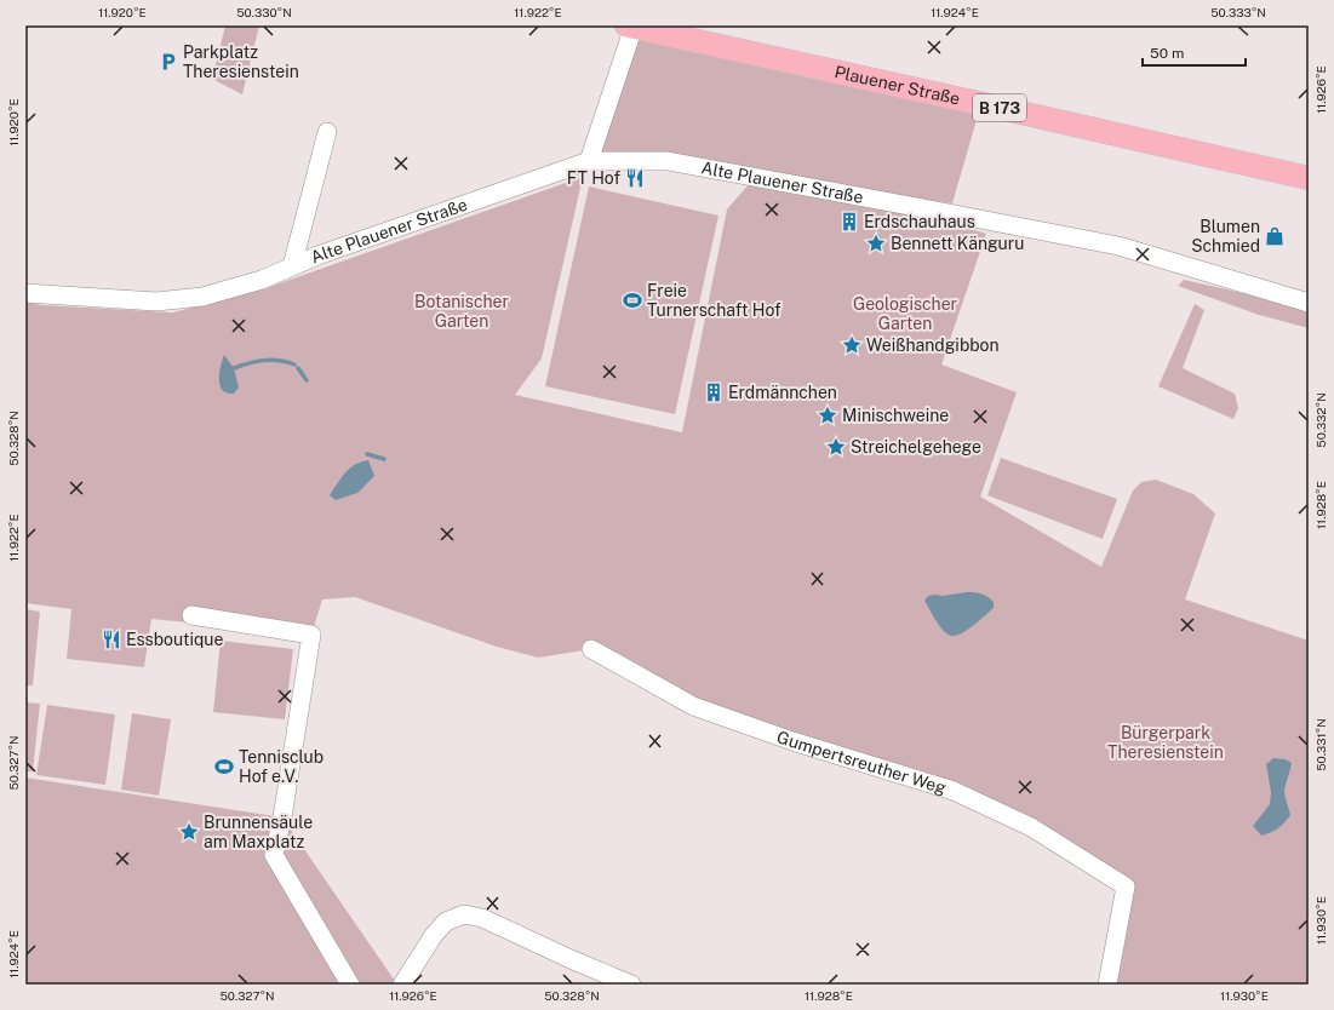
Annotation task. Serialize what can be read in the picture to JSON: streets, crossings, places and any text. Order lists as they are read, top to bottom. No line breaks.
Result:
{"streets":{"main road":["Plauener Straße","B 173"],"street":["Alte Plauener Straße","Gumpertsreuther Weg"]},"parks":["Botanischer Garten","Geologischer Garten","Bürgerpark Theresienstein"],"places":{"parking":["Parkplatz Theresienstein"],"restaurant":["FT Hof","Essboutique"],"building":["Erdschauhaus","Erdmännchen"],"shop":["Blumen Schmied"],"place":["Bennett Känguru","Weißhandgibbon","Minischweine","Streichelgehege","Brunnensäule am Maxplatz"],"sports":["Freie Turnerschaft Hof","Tennisclub Hof e.V."]},"scale_bar":"50 m","coordinates":["11.920°E","50.330°N","11.922°E","11.924°E","50.333°N","11.926°E","50.332°N","50.328°N","11.928°E","50.331°N","50.327°N","11.930°E"]}
